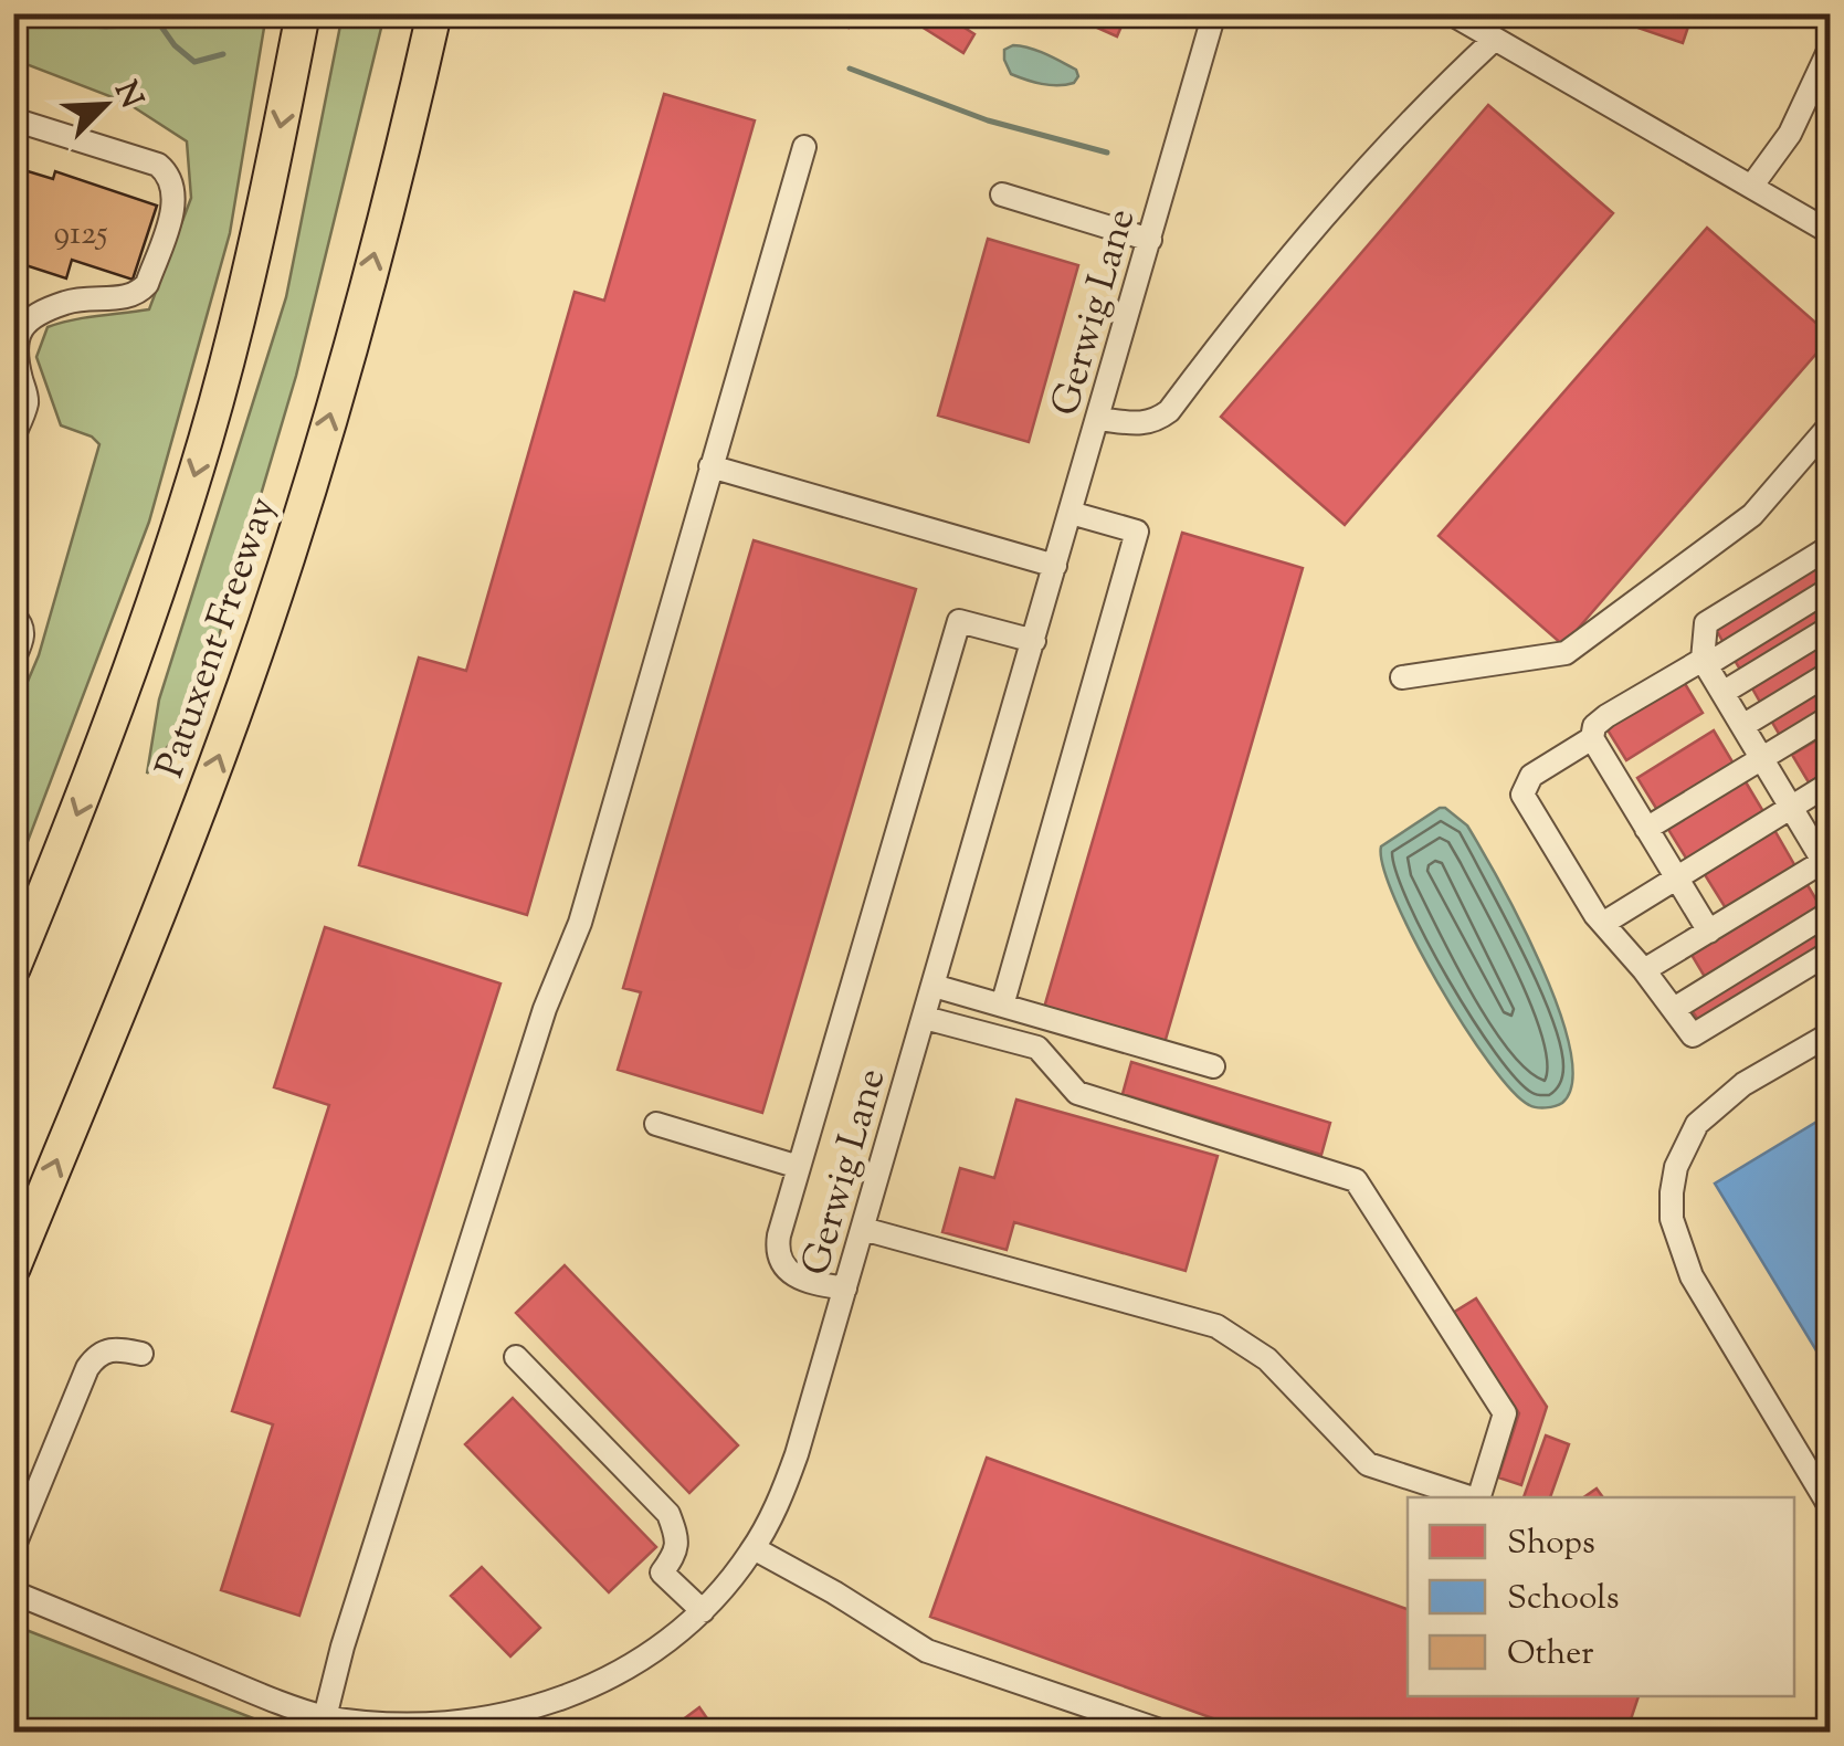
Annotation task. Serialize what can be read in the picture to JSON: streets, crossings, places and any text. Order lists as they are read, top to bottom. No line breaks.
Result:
{"streets":{"highway":["Patuxent Freeway"],"street":["Gerwig Lane"]},"house_numbers":["9125"],"legend":["Shops","Schools","Other"],"north":"top right"}
